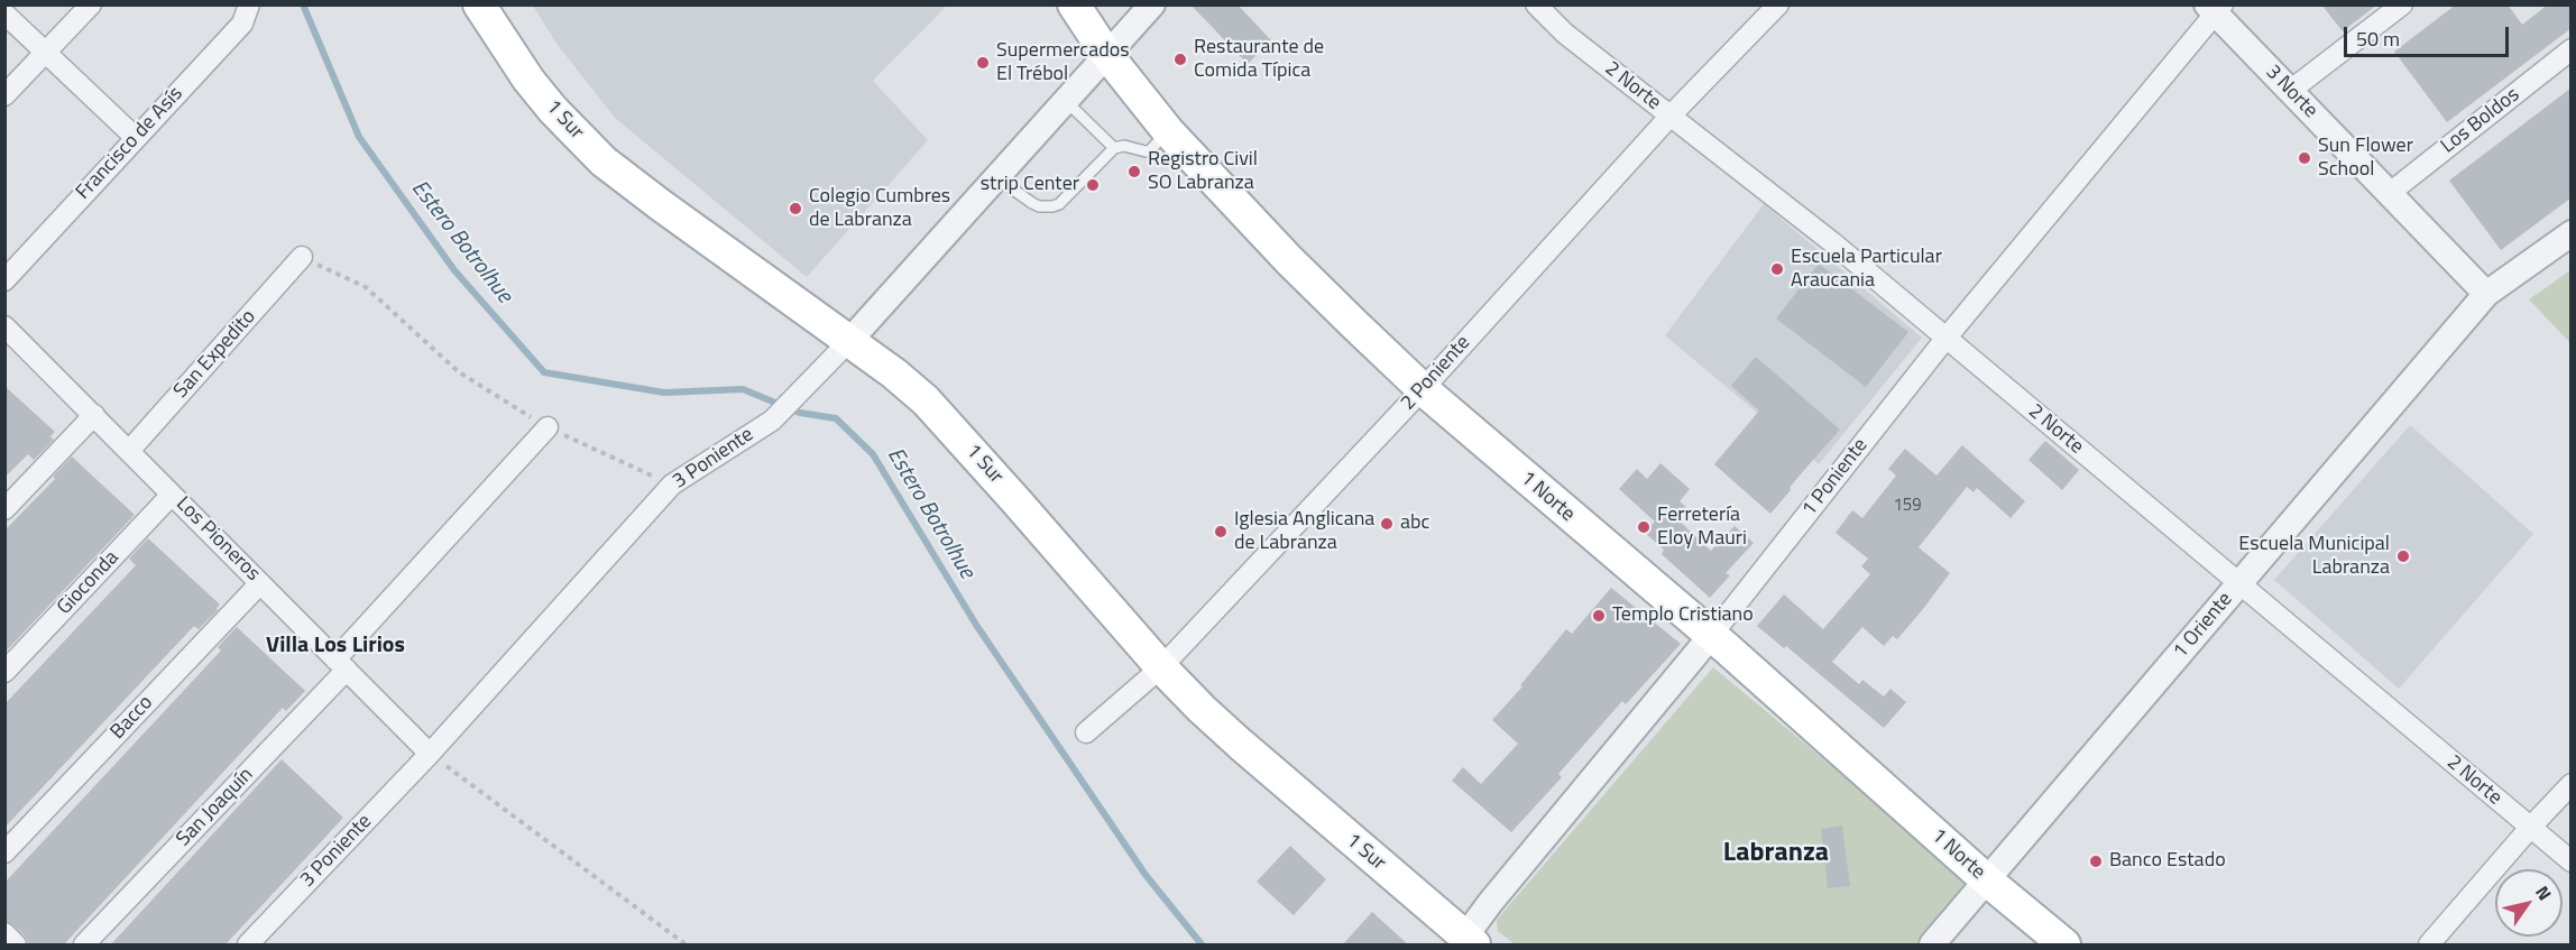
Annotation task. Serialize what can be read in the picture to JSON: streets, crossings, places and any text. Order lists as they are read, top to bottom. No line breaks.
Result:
{"streets":{"main road":["1 Sur","1 Norte"],"street":["2 Norte","3 Norte","Los Boldos","Francisco de Asís","San Expedito","2 Poniente","3 Poniente","1 Poniente","Los Pioneros","Gioconda","1 Oriente","Bacco","San Joaquín"]},"crossings":[["2 Norte","2 Poniente"],["2 Norte","1 Poniente"],["2 Norte","1 Oriente"],["3 Norte","Los Boldos"],["3 Norte","1 Poniente"],["3 Norte","1 Oriente"],["1 Sur","2 Poniente"],["1 Sur","3 Poniente"],["1 Sur","1 Poniente"],["San Expedito","Los Pioneros"],["2 Poniente","1 Norte"],["3 Poniente","1 Norte"],["3 Poniente","Los Pioneros"],["1 Poniente","1 Norte"],["1 Norte","1 Oriente"],["Los Pioneros","Gioconda"],["Los Pioneros","Bacco"],["Los Pioneros","San Joaquín"]],"districts":["Villa Los Lirios","Labranza"],"water":["Estero Botrolhue"],"places":["Restaurante de Comida Típica","Supermercados El Trébol","Sun Flower School","Registro Civil SO Labranza","strip Center","Colegio Cumbres de Labranza","Escuela Particular Araucania","abc","Ferretería Eloy Mauri","Iglesia Anglicana de Labranza","Escuela Municipal Labranza","Templo Cristiano","Banco Estado"],"house_numbers":["159"],"scale_bar":"50 m","north":"top right"}
